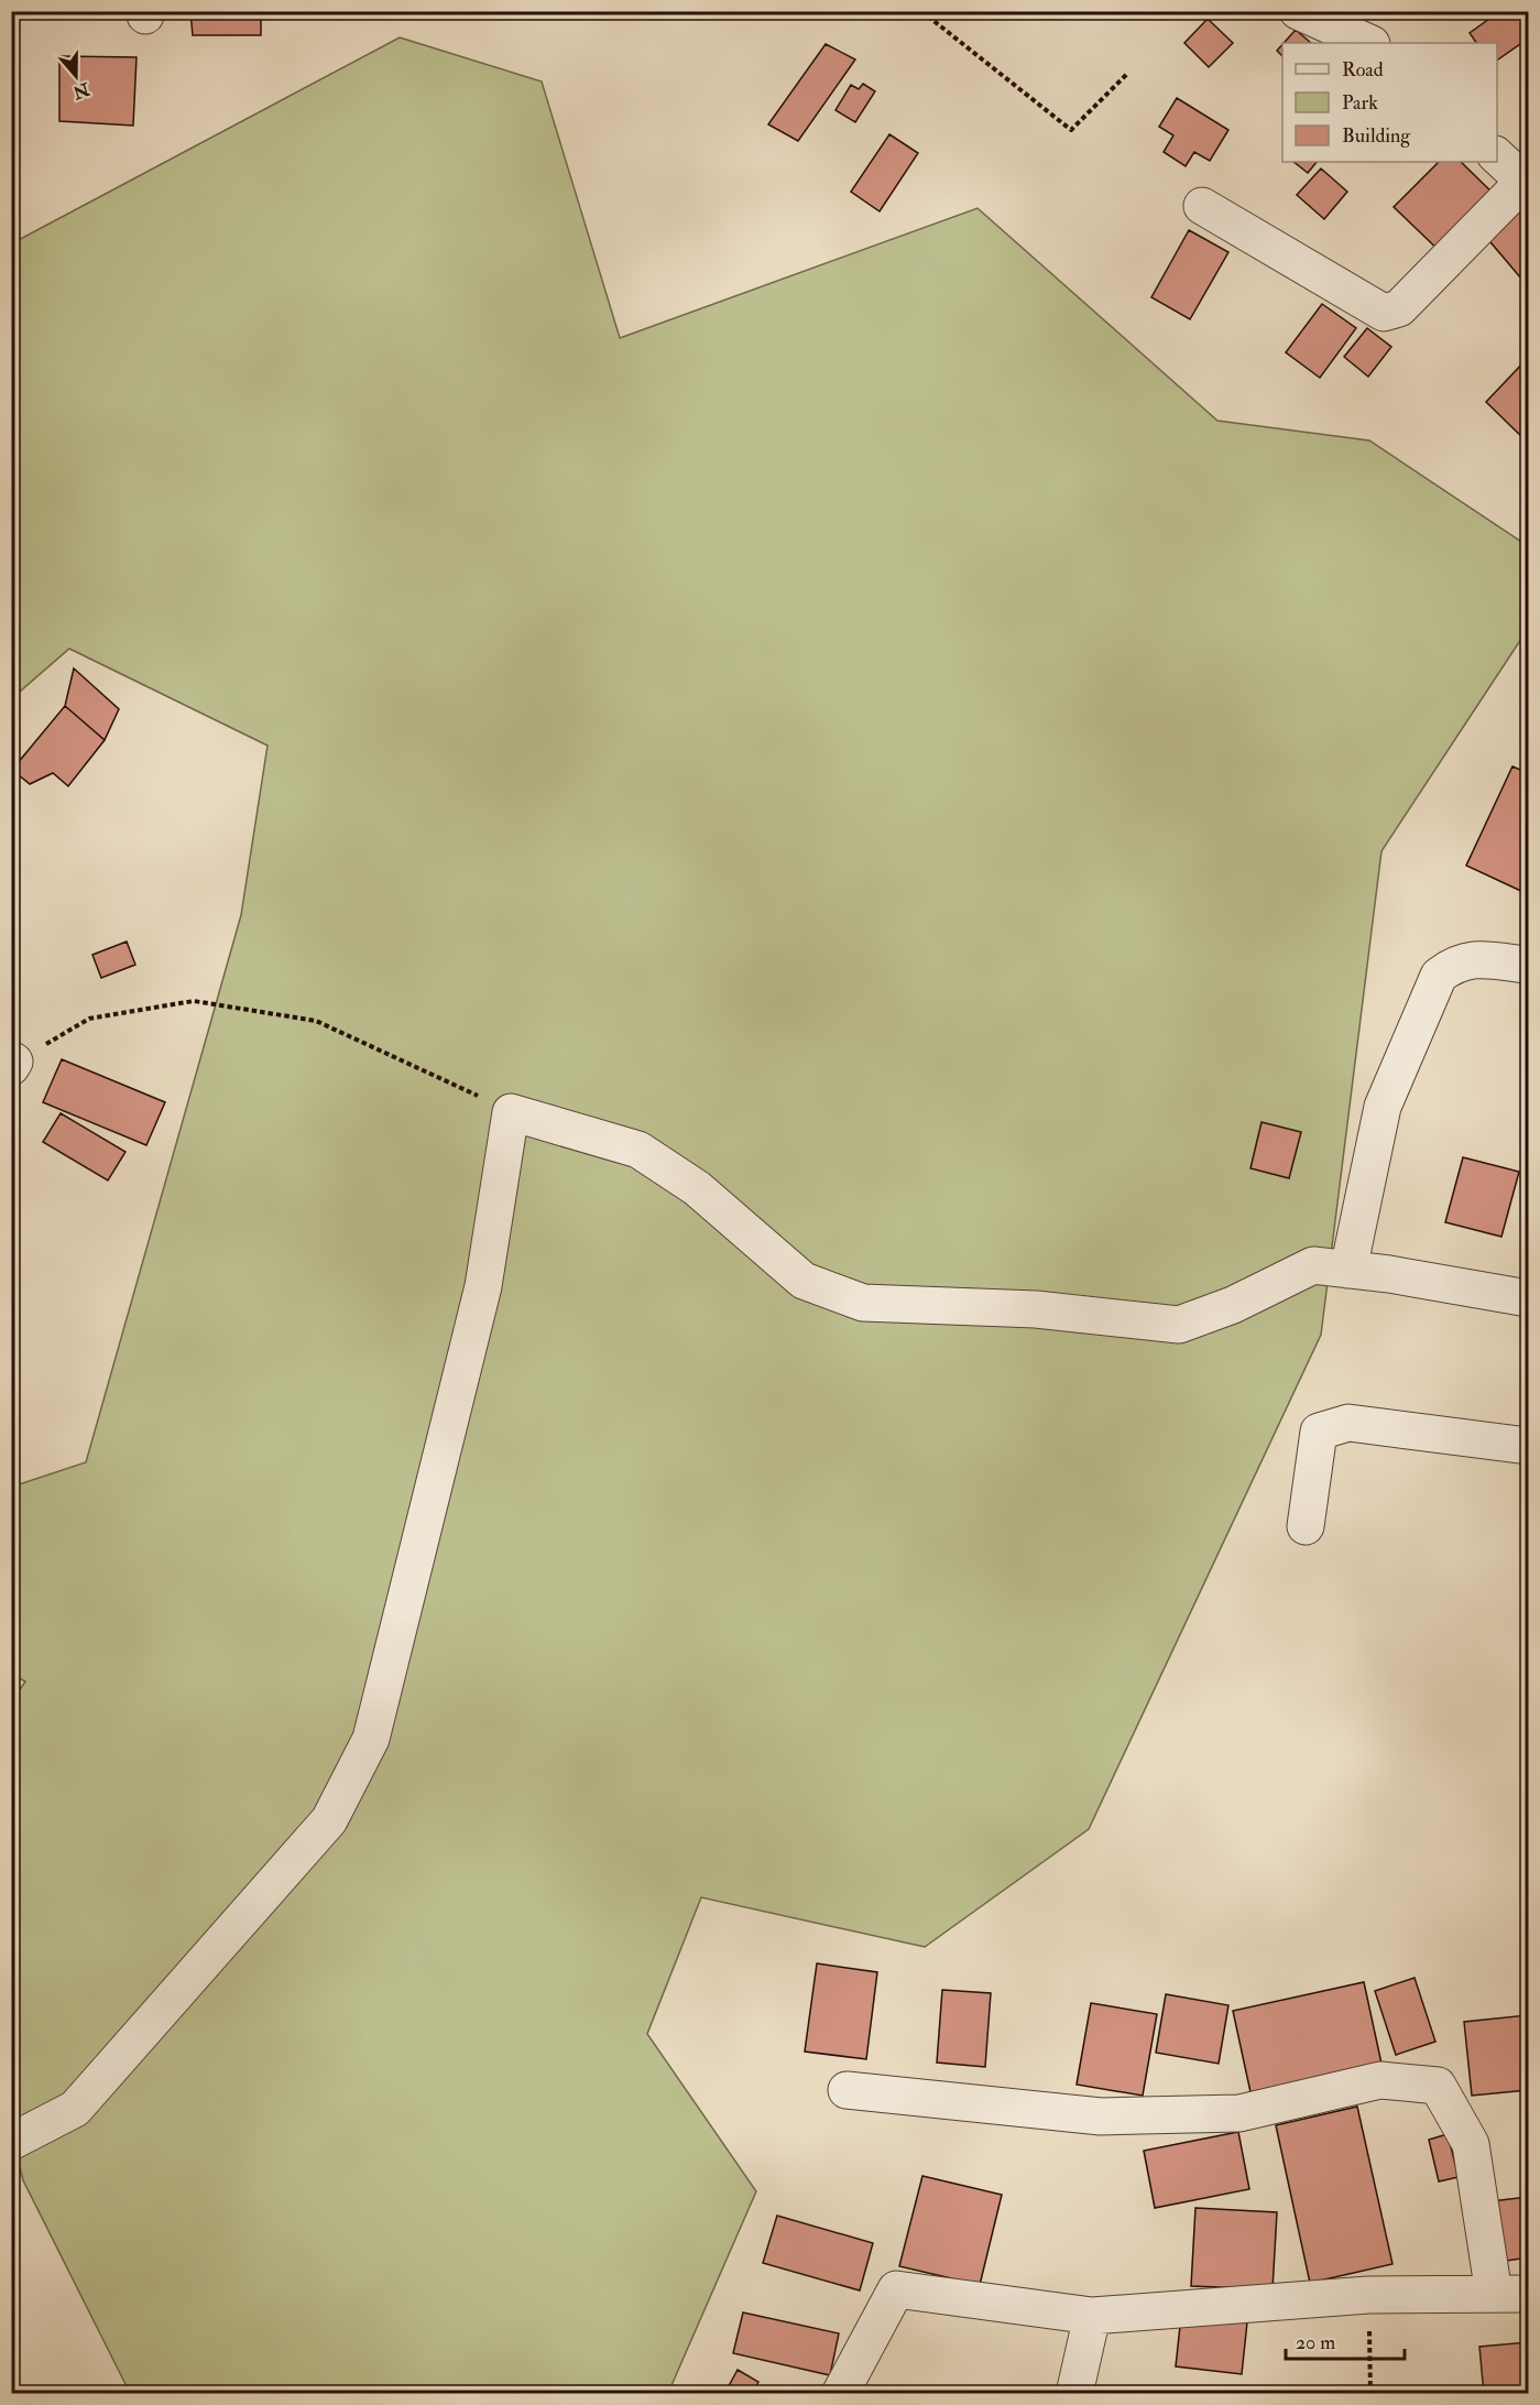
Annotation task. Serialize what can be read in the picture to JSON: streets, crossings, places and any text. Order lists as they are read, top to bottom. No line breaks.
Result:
{"legend":["Road","Park","Building"],"scale_bar":"20 m","north":"bottom"}
